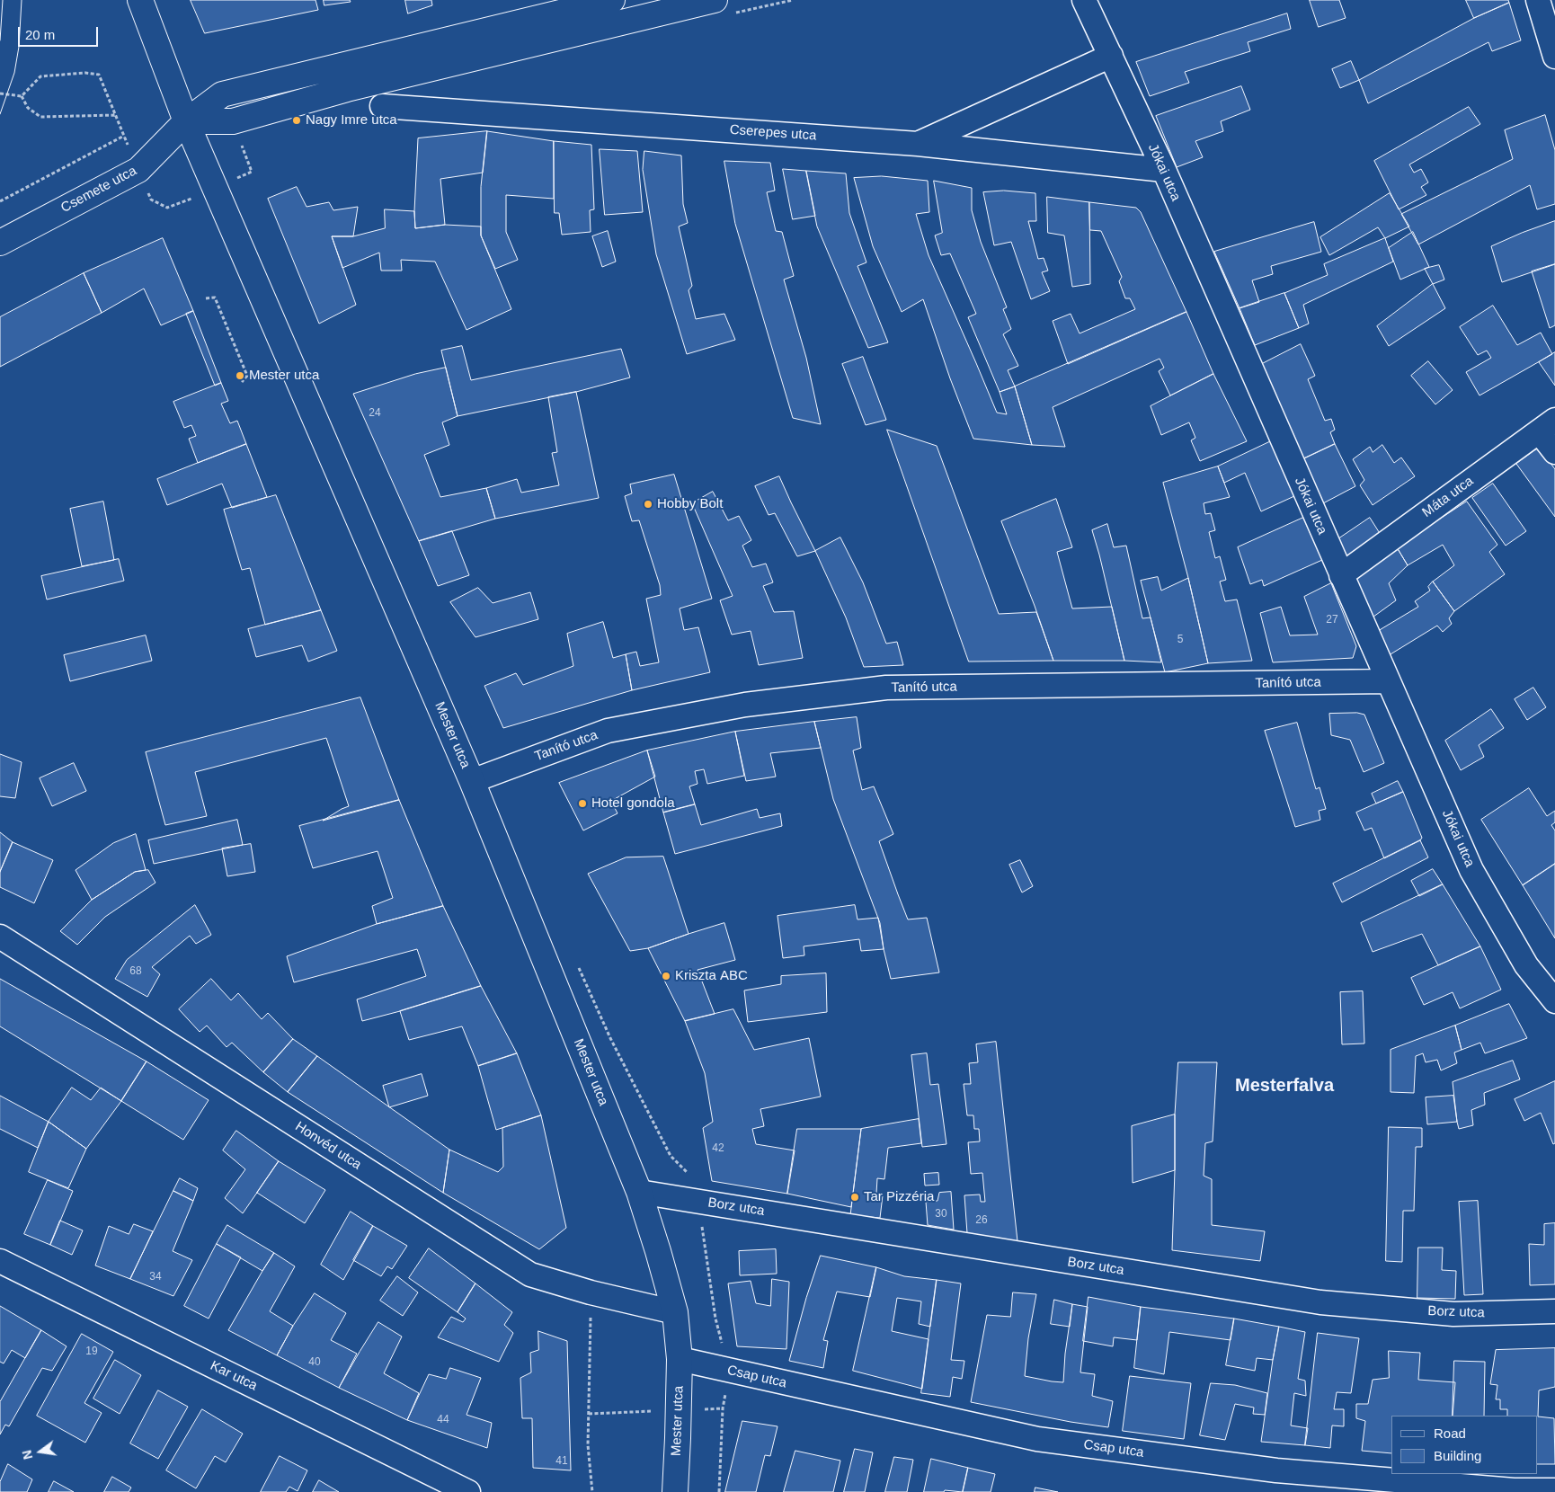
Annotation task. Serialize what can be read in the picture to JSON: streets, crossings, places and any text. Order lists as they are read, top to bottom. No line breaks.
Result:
{"streets":{"street":["Cserepes utca","Jókai utca","Csemete utca","Máta utca","Tanító utca","Mester utca","Honvéd utca","Borz utca","Kar utca","Csap utca"]},"crossings":[["Cserepes utca","Jókai utca"],["Jókai utca","Máta utca"],["Jókai utca","Tanító utca"],["Csemete utca","Mester utca"],["Tanító utca","Mester utca"],["Mester utca","Honvéd utca"],["Mester utca","Borz utca"],["Mester utca","Csap utca"]],"districts":["Mesterfalva"],"places":["Nagy Imre utca","Mester utca","Hobby Bolt","Hotel gondola","Kriszta ABC","Tar Pizzéria"],"house_numbers":["24","27","5","68","42","30","26","34","19","40","44","41"],"legend":["Road","Building"],"scale_bar":"20 m","north":"left"}
